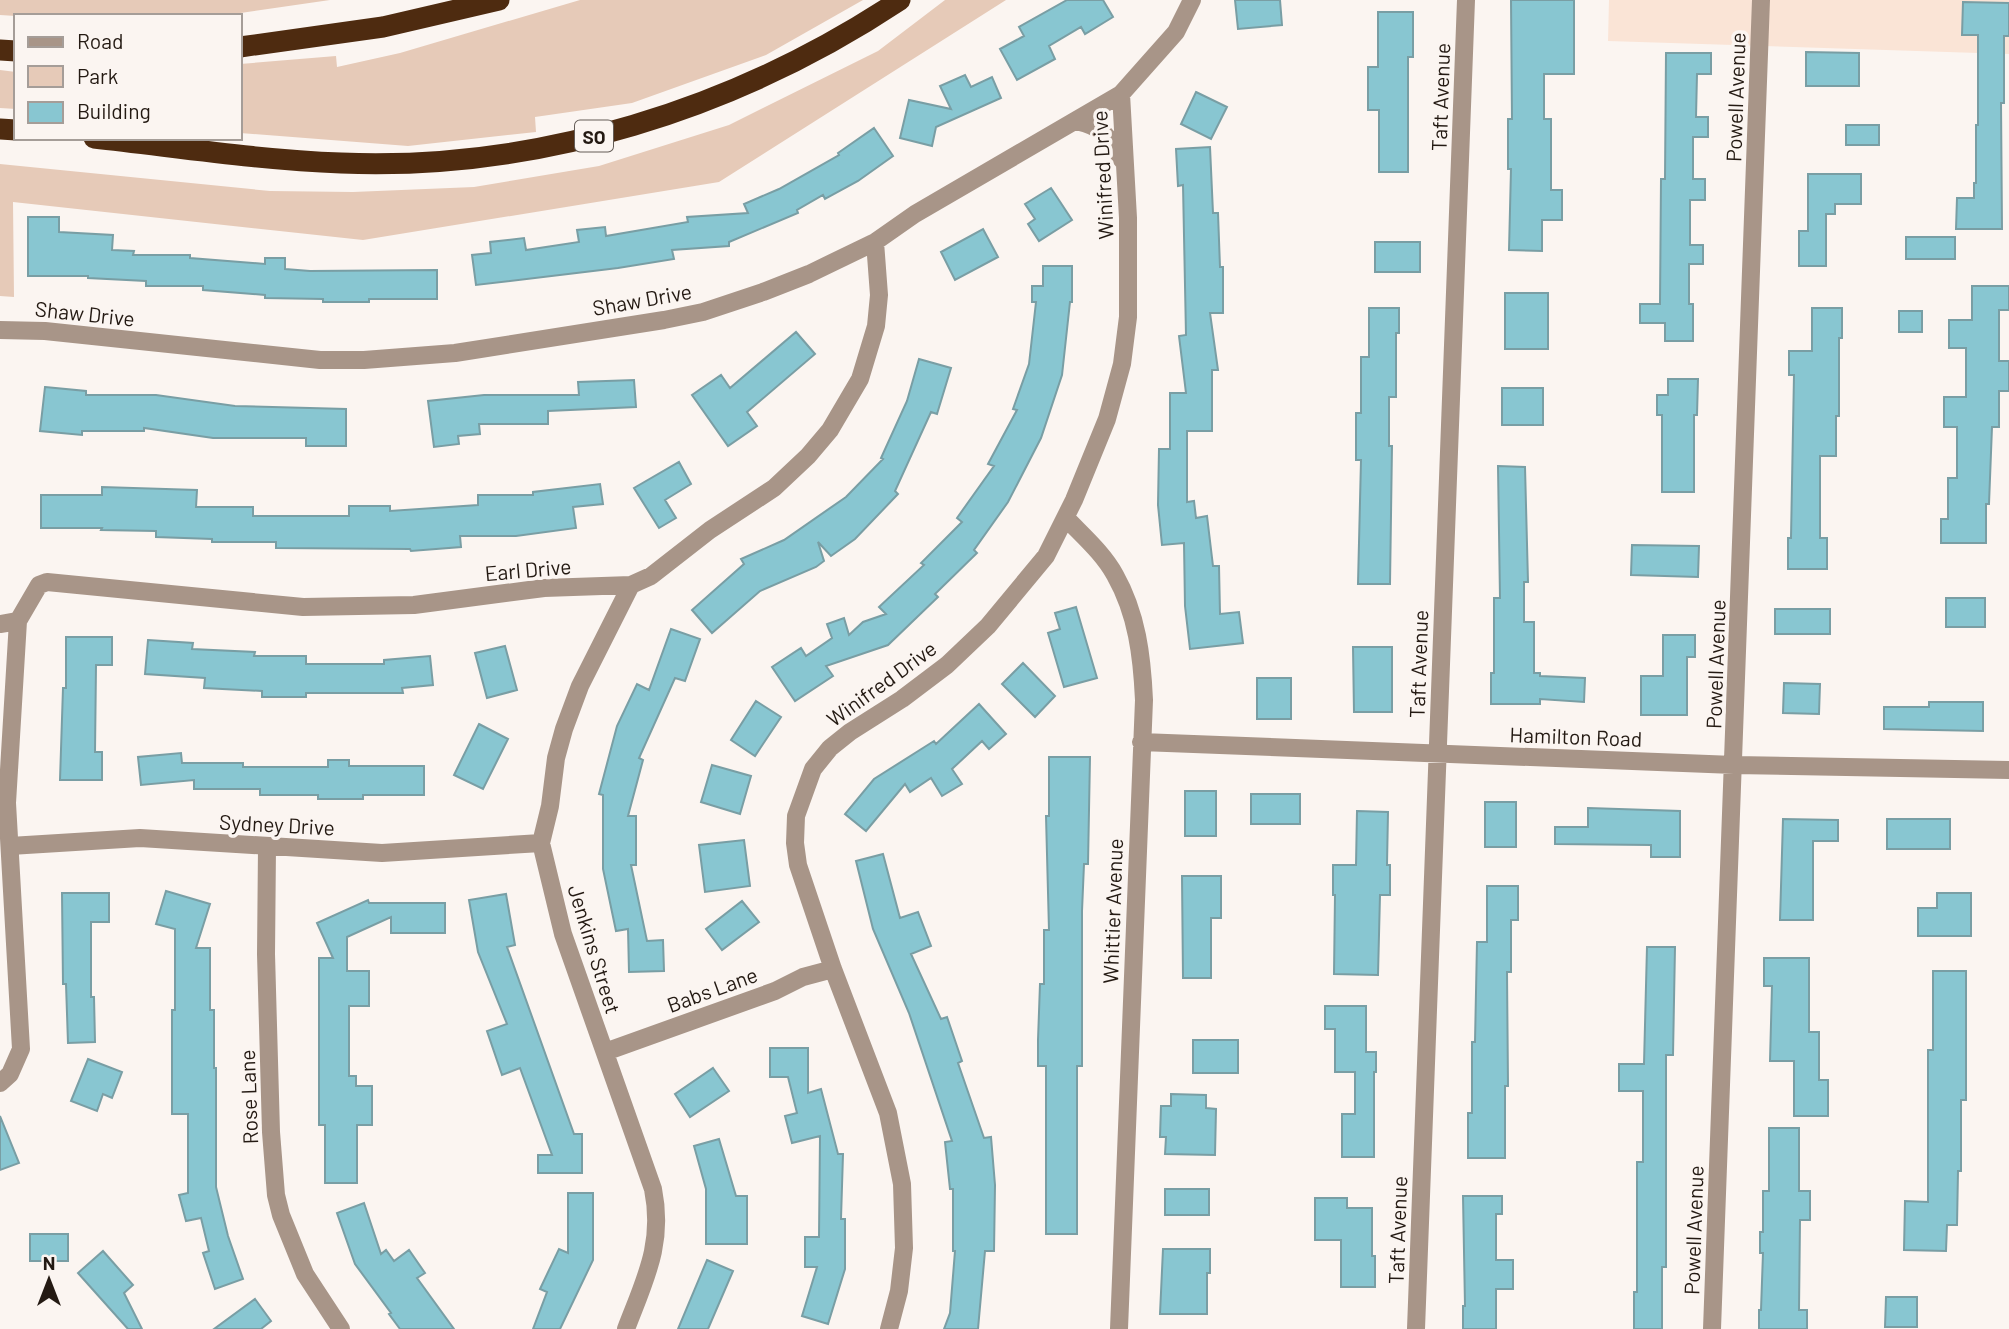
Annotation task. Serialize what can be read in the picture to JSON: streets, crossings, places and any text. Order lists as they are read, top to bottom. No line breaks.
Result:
{"streets":{"highway":["SO"],"street":["Taft Avenue","Powell Avenue","Winifred Drive","Shaw Drive","Earl Drive","Hamilton Road","Sydney Drive","Whittier Avenue","Jenkins Street","Babs Lane","Rose Lane"]},"crossings":[["Taft Avenue","Hamilton Road"],["Powell Avenue","Hamilton Road"],["Winifred Drive","Shaw Drive"],["Winifred Drive","Whittier Avenue"],["Winifred Drive","Babs Lane"],["Shaw Drive","Earl Drive"],["Earl Drive","Jenkins Street"],["Hamilton Road","Whittier Avenue"],["Sydney Drive","Jenkins Street"],["Sydney Drive","Rose Lane"],["Jenkins Street","Babs Lane"]],"legend":["Road","Park","Building"],"north":"top"}
